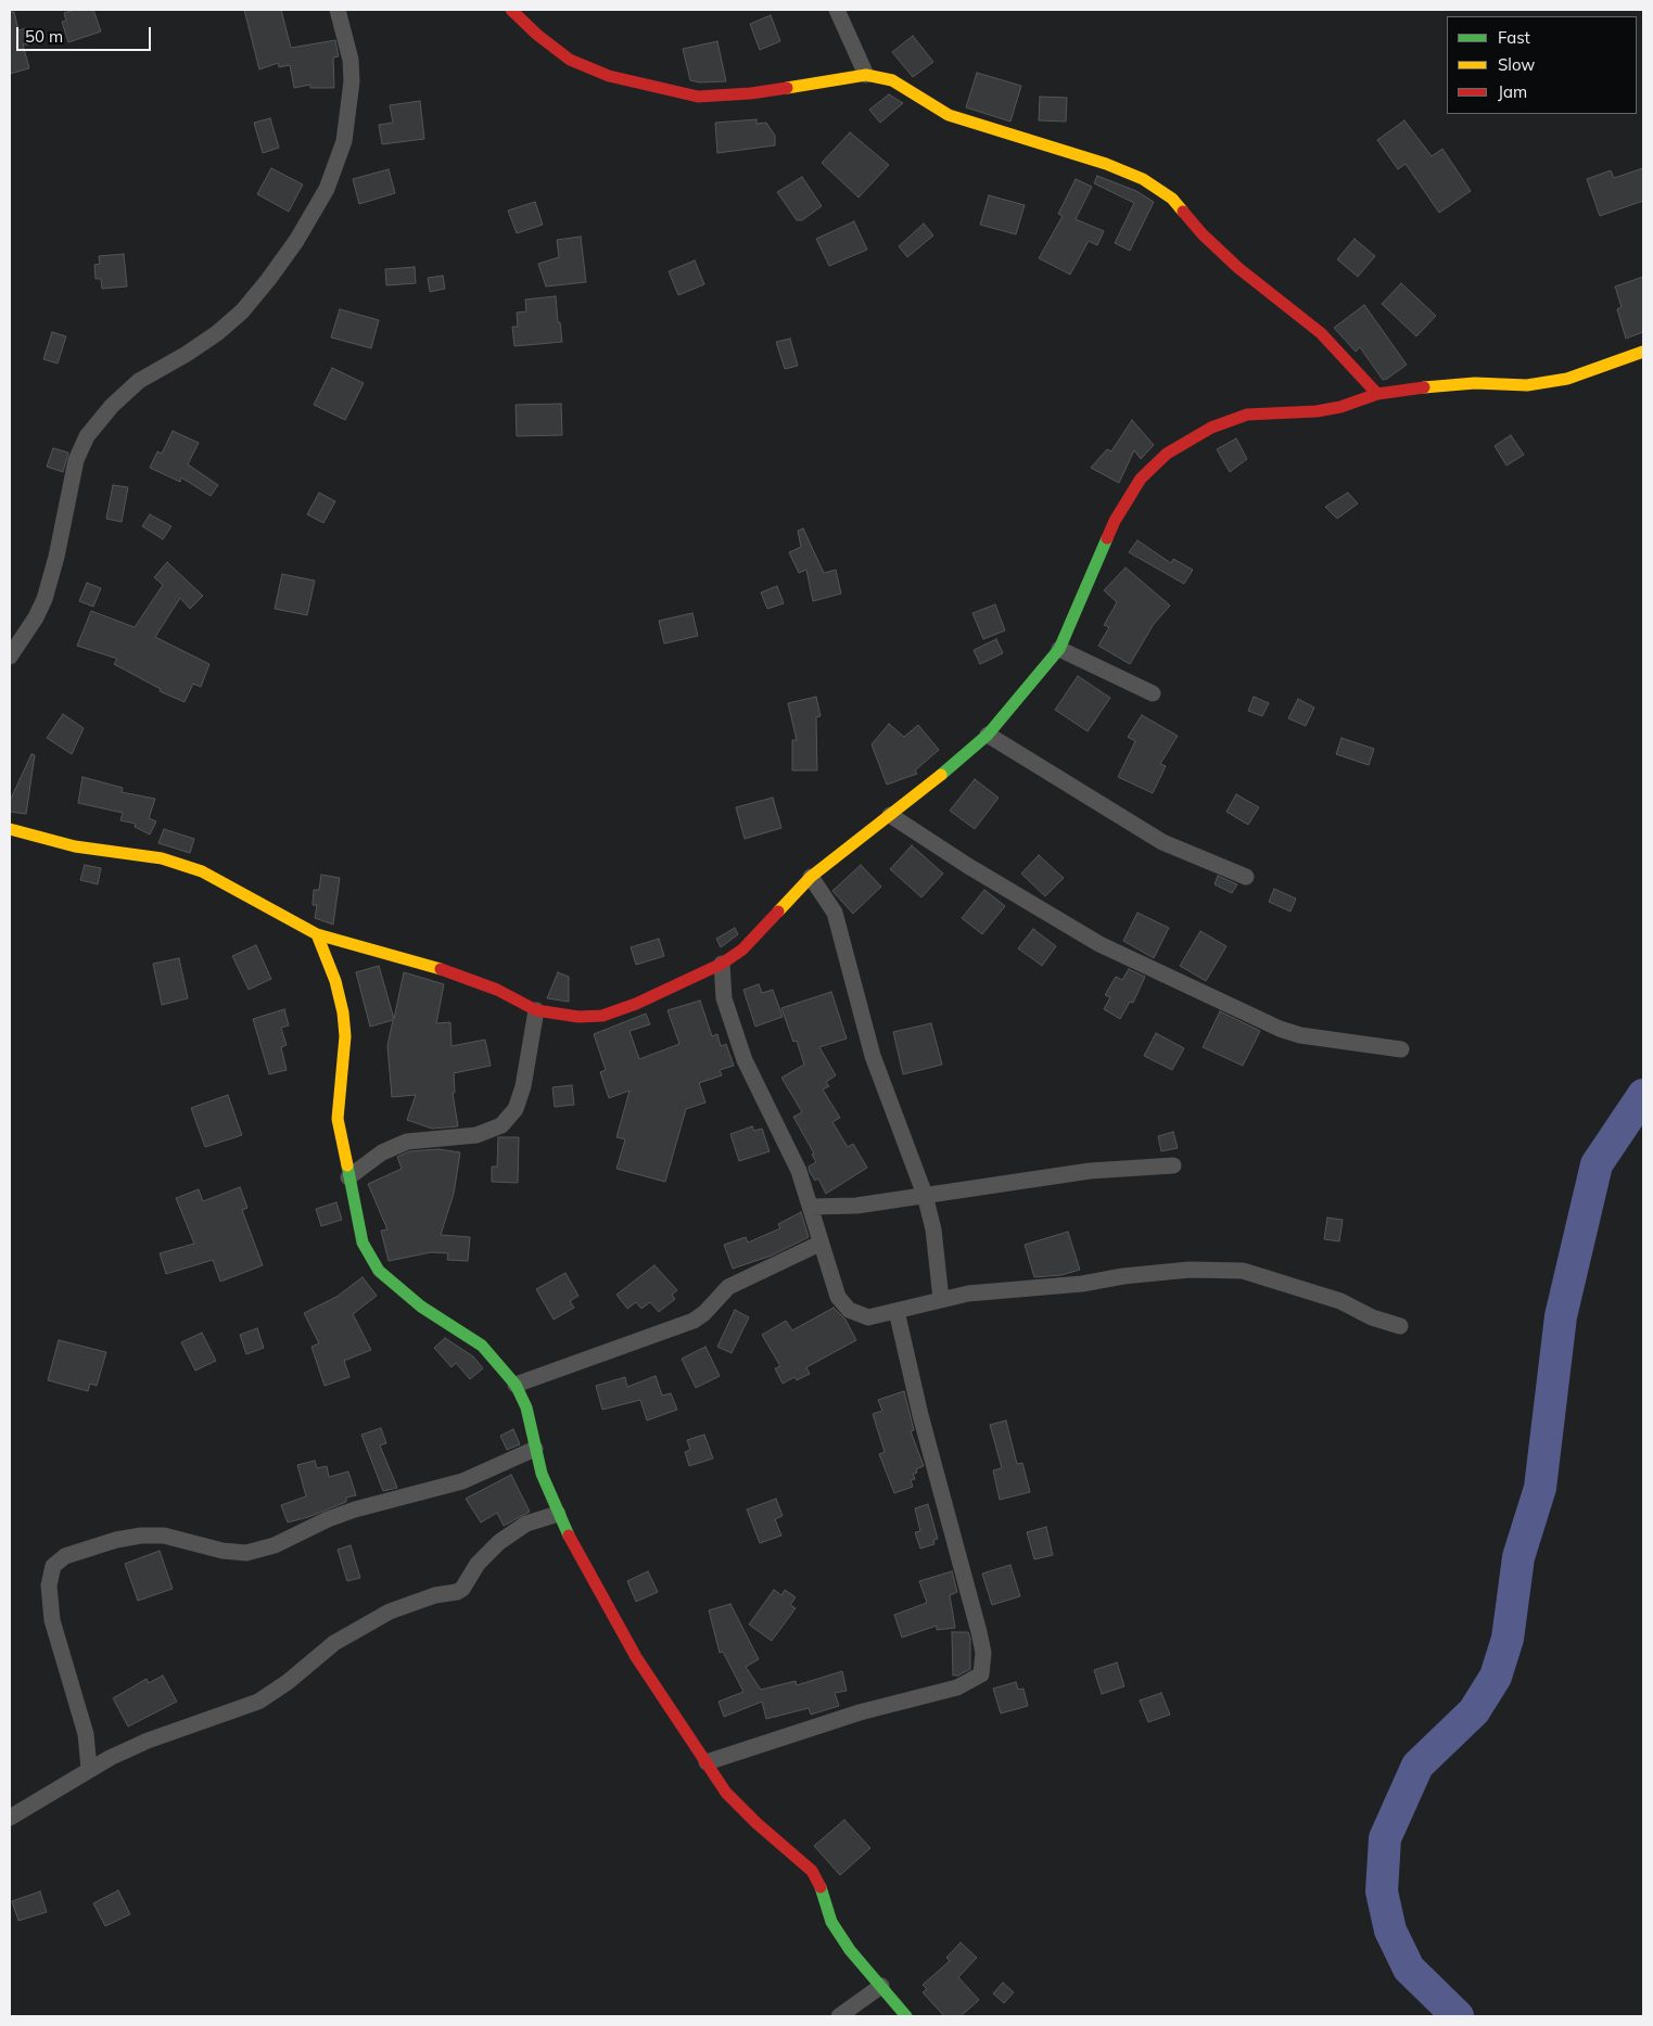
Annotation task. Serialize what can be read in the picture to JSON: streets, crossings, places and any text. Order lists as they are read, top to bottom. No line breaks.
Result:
{"legend":["Fast","Slow","Jam"],"scale_bar":"50 m"}
